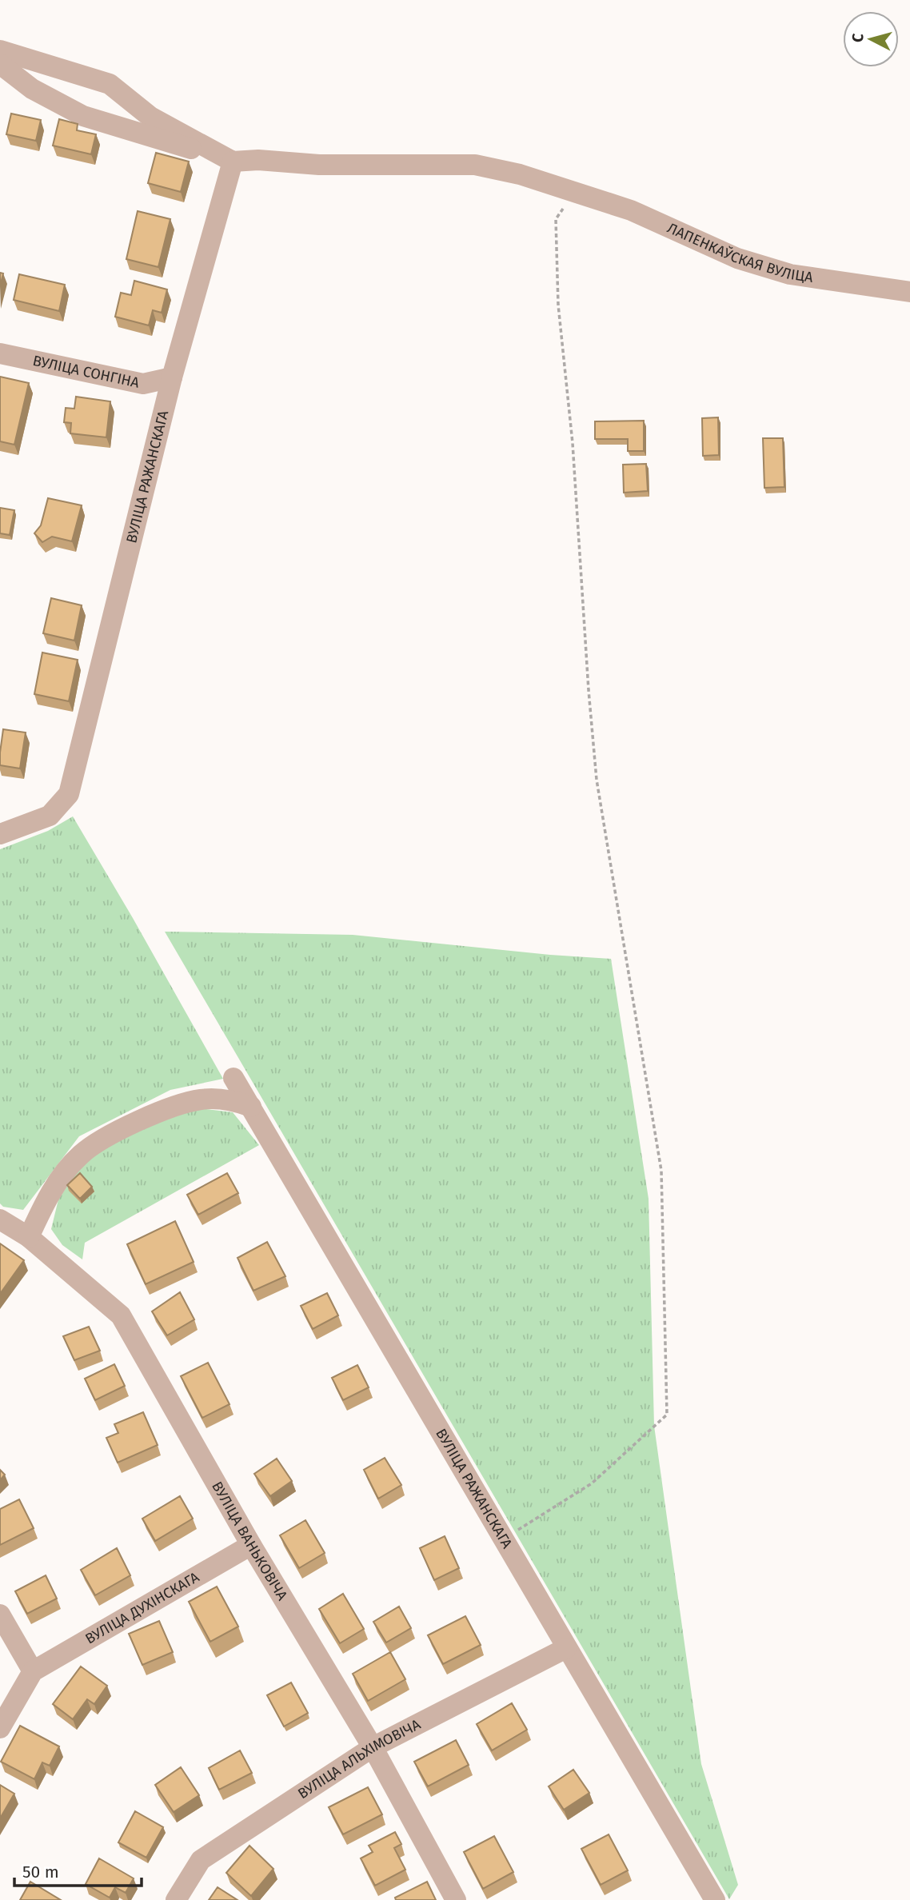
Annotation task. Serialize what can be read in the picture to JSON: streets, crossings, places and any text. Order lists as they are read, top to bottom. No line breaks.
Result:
{"streets":{"street":["ЛАПЕНКАЎСКАЯ ВУЛІЦА","ВУЛІЦА СОНГІНА","ВУЛІЦА РАЖАНСКАГА","ВУЛІЦА ВАНЬКОВІЧА","ВУЛІЦА ДУХІНСКАГА","ВУЛІЦА АЛЬХІМОВІЧА"]},"crossings":[["ЛАПЕНКАЎСКАЯ ВУЛІЦА","ВУЛІЦА РАЖАНСКАГА"],["ВУЛІЦА СОНГІНА","ВУЛІЦА РАЖАНСКАГА"],["ВУЛІЦА РАЖАНСКАГА","ВУЛІЦА АЛЬХІМОВІЧА"],["ВУЛІЦА ВАНЬКОВІЧА","ВУЛІЦА ДУХІНСКАГА"],["ВУЛІЦА ВАНЬКОВІЧА","ВУЛІЦА АЛЬХІМОВІЧА"]],"scale_bar":"50 m","north":"left"}
